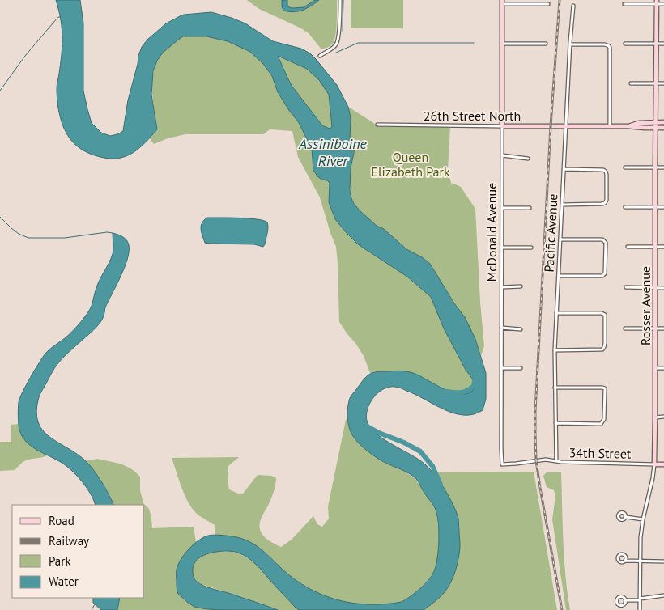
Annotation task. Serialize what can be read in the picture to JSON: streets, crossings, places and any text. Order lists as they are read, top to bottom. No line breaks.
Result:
{"streets":{"street":["26th Street North","McDonald Avenue","Pacific Avenue","Rosser Avenue","34th Street"]},"crossings":[["26th Street North","McDonald Avenue"],["26th Street North","Pacific Avenue"],["McDonald Avenue","34th Street"],["Pacific Avenue","34th Street"],["Rosser Avenue","34th Street"]],"water":["Assiniboine River"],"parks":["Queen Elizabeth Park"],"legend":["Road","Railway","Park","Water"]}
